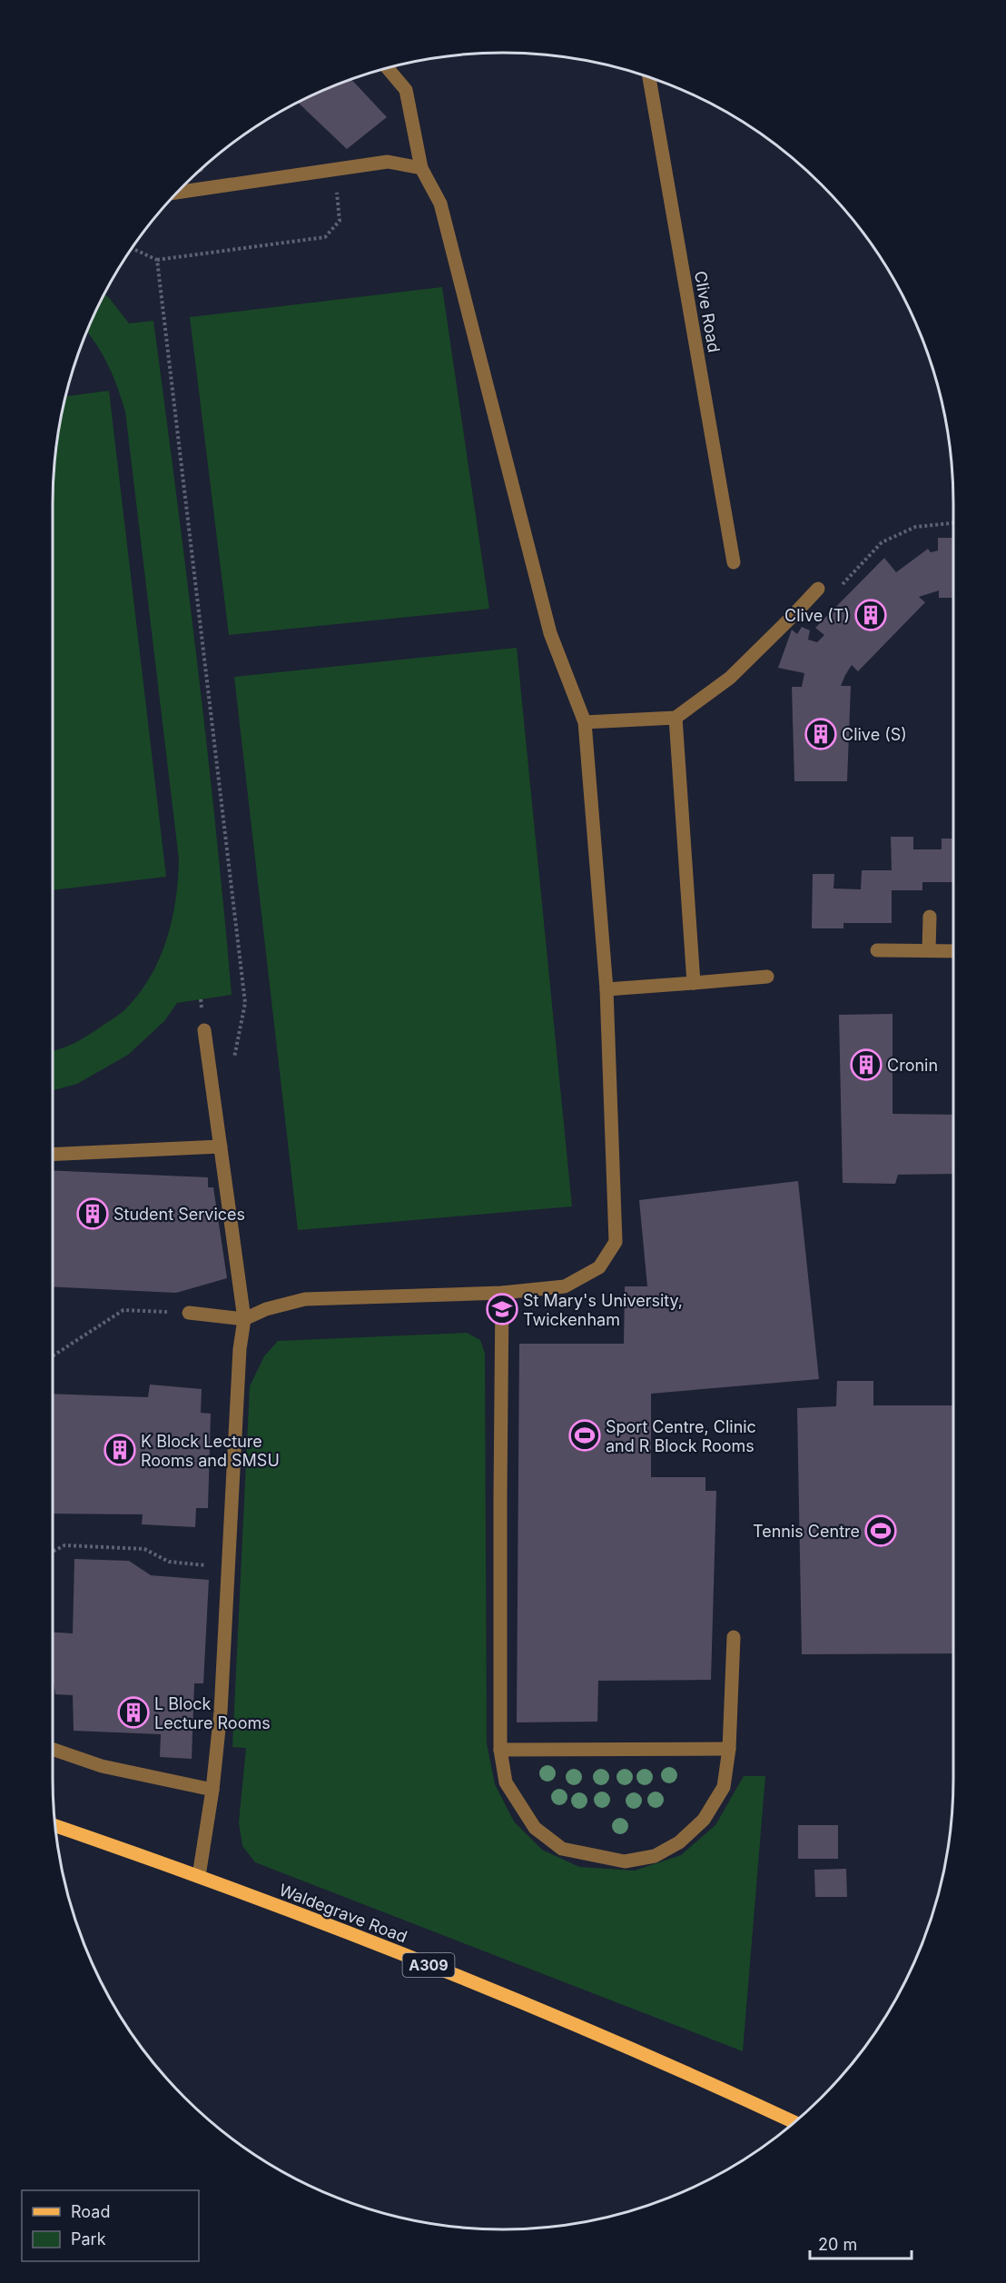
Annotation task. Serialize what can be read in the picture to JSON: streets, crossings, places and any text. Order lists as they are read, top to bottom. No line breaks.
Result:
{"streets":{"main road":["Waldegrave Road","A309"],"street":["Clive Road"]},"places":{"building":["Clive (T)","Clive (S)","Cronin","Student Services","K Block Lecture Rooms and SMSU","L Block Lecture Rooms"],"school or university":["St Mary's University, Twickenham"],"sports":["Sport Centre, Clinic and R Block Rooms","Tennis Centre"]},"legend":["Road","Park"],"scale_bar":"20 m"}
